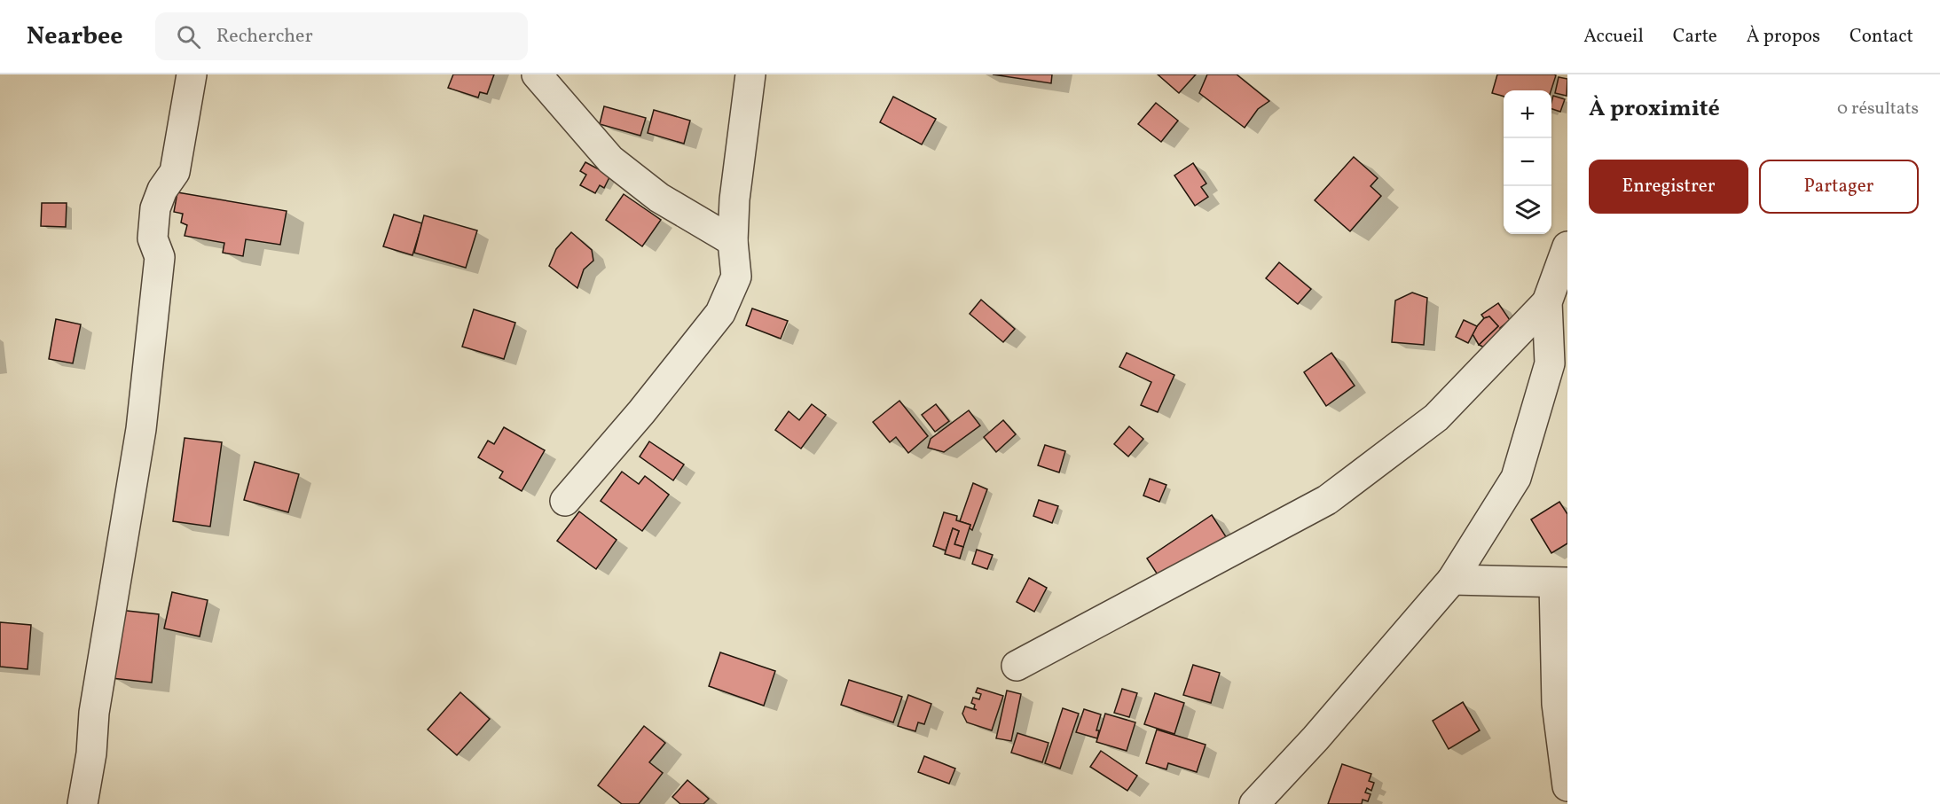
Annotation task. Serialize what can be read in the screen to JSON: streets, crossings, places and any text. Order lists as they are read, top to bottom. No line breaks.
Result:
{"page":{"header":"Nearbee","search":"Rechercher","nav":["Accueil","Carte","À propos","Contact"],"heading":["À proximité","0 résultats"],"map_buttons":["+","−"],"buttons":["Enregistrer","Partager"]}}
